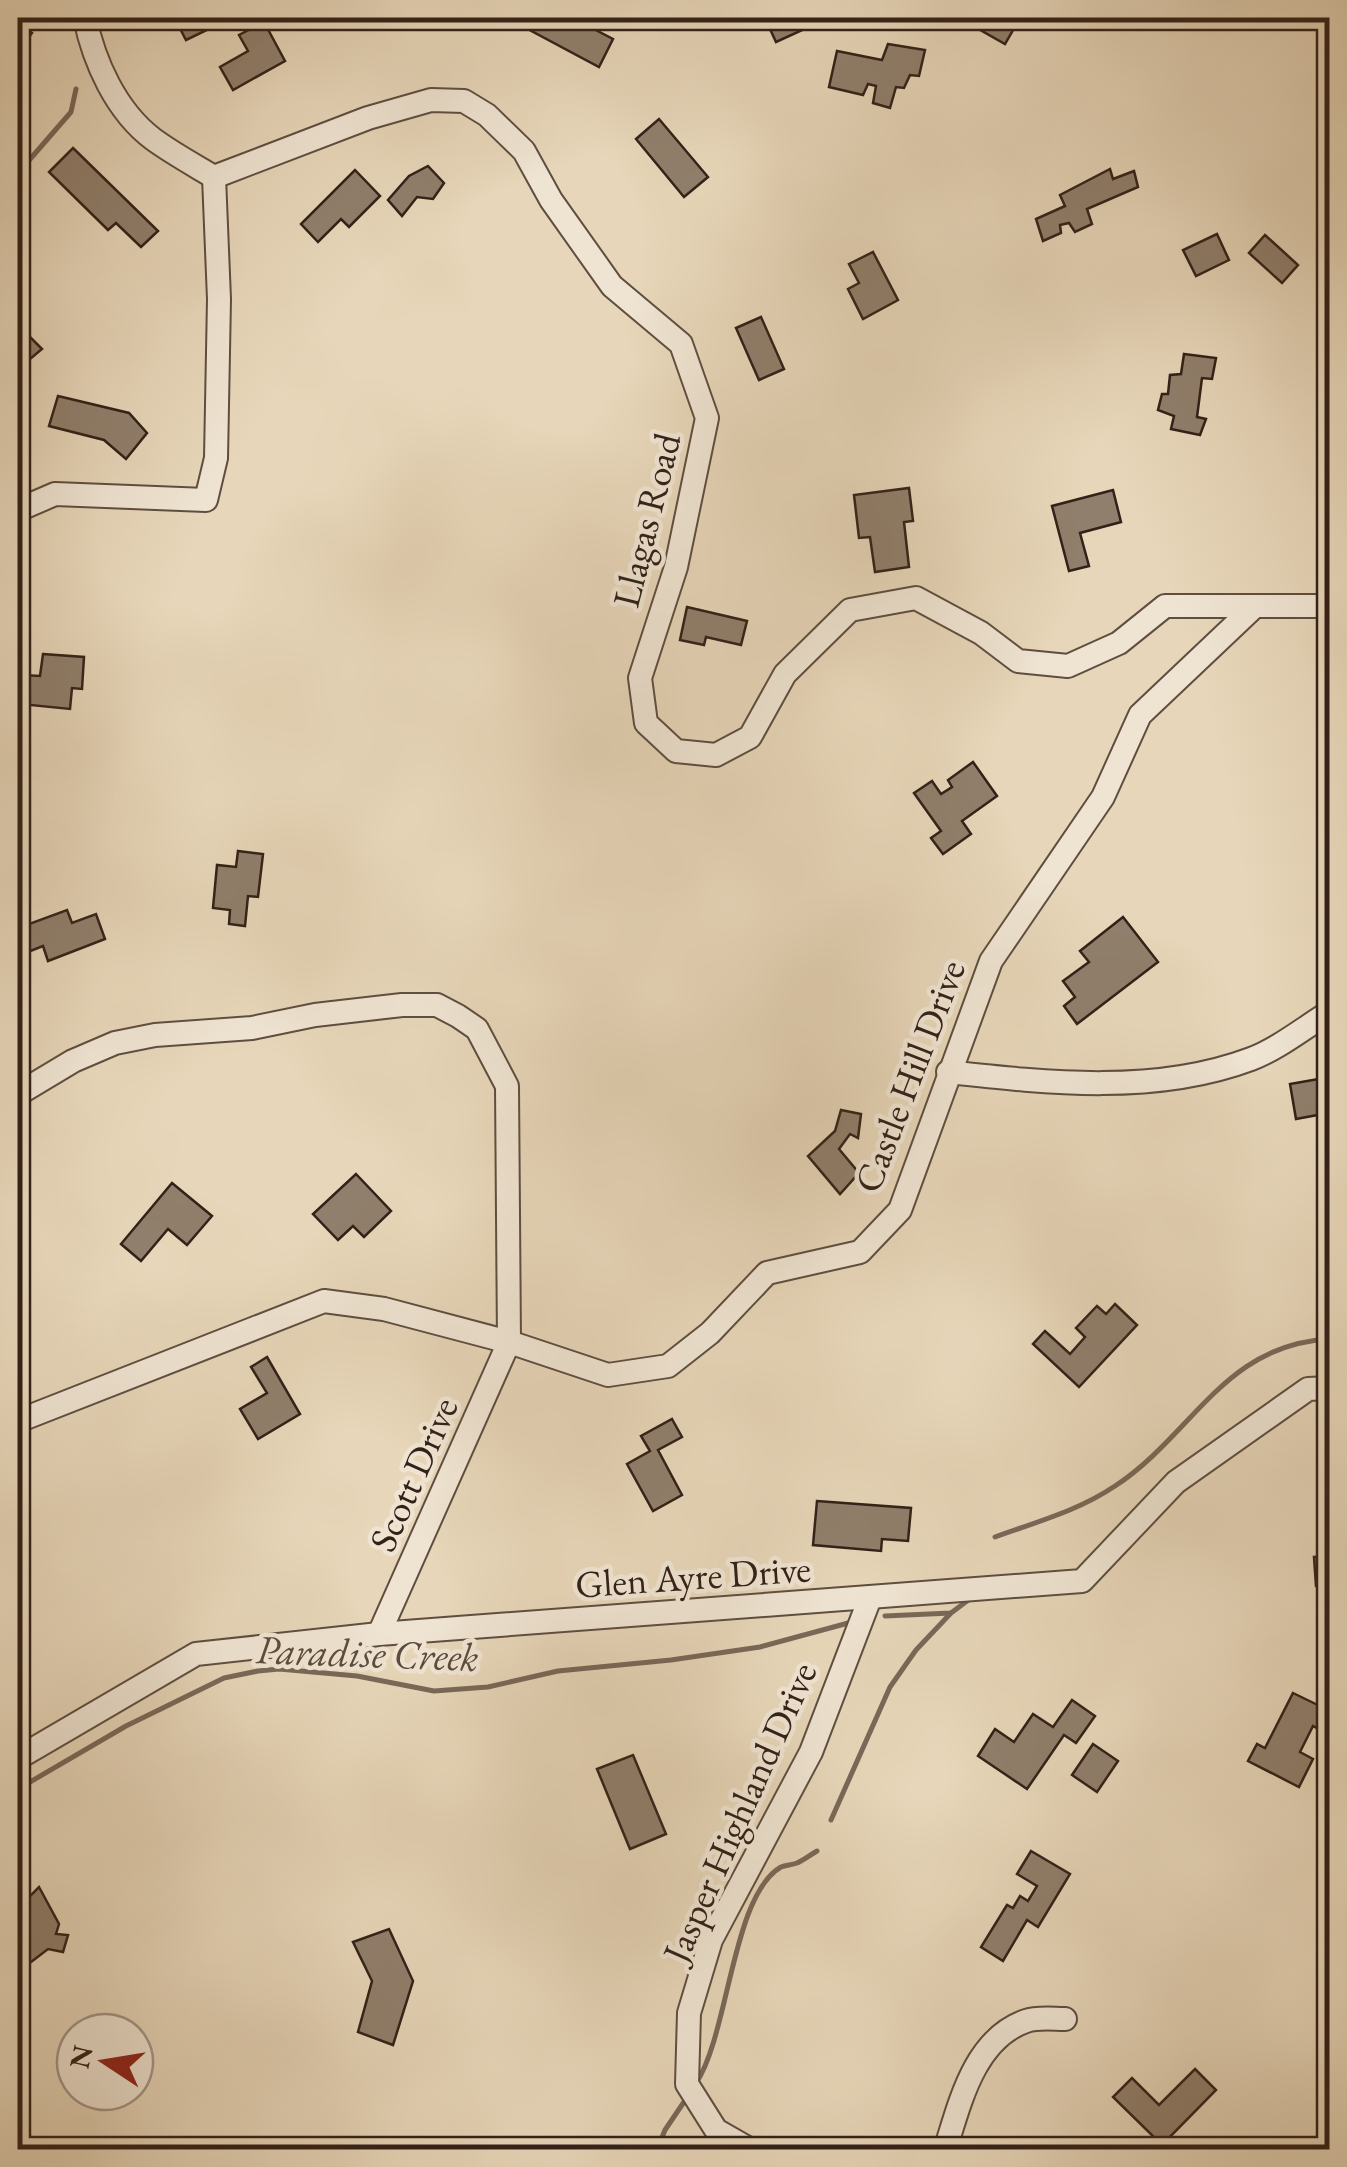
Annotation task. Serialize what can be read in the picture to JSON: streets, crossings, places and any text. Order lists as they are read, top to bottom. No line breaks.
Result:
{"streets":{"street":["Llagas Road","Castle Hill Drive","Scott Drive","Glen Ayre Drive","Jasper Highland Drive"]},"crossings":[["Llagas Road","Castle Hill Drive"],["Castle Hill Drive","Scott Drive"],["Scott Drive","Glen Ayre Drive"],["Glen Ayre Drive","Jasper Highland Drive"]],"water":["Paradise Creek"],"north":"left"}
